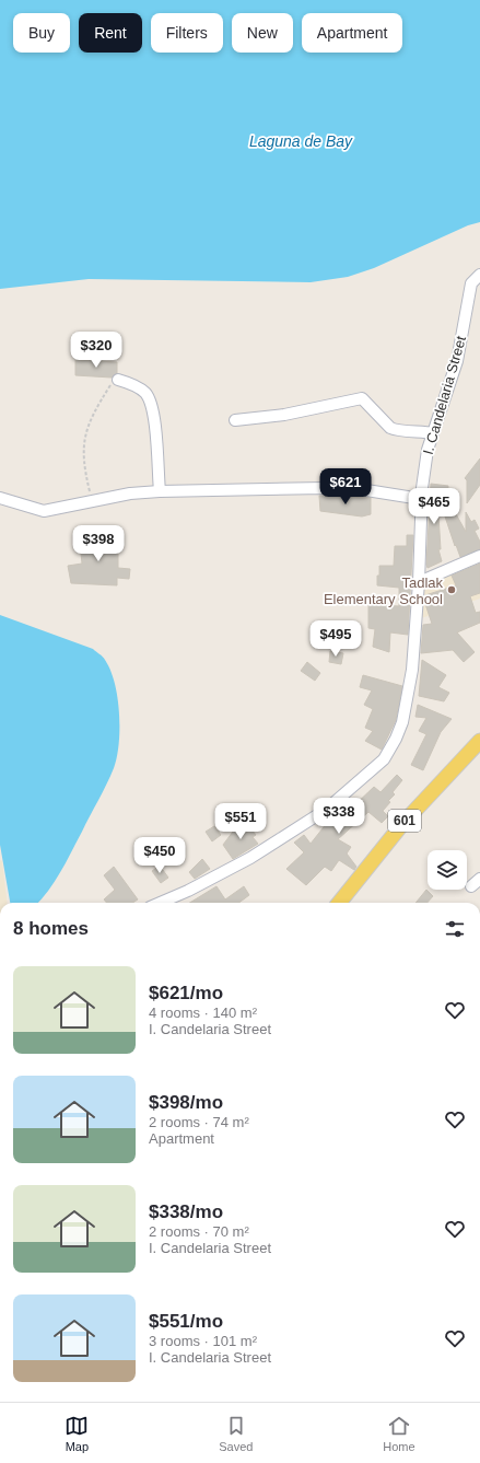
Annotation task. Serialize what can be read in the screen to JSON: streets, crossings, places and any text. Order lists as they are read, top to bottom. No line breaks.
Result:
{"streets":{"main road":["601"],"street":["I. Candelaria Street"]},"water":["Laguna de Bay"],"places":["Tadlak Elementary School"],"page":{"chip":["Buy","Rent","Filters","New","Apartment"],"price":["$320","$621","$465","$398","$495","$338","$551","$450"],"heading":"8 homes","list":[{"name":"$621/mo","note":"4 rooms · 140 m² · I. Candelaria Street"},{"name":"$398/mo","note":"2 rooms · 74 m² · Apartment"},{"name":"$338/mo","note":"2 rooms · 70 m² · I. Candelaria Street"},{"name":"$551/mo","note":"3 rooms · 101 m² · I. Candelaria Street"}],"tabs":["Map","Saved","Home"]}}
